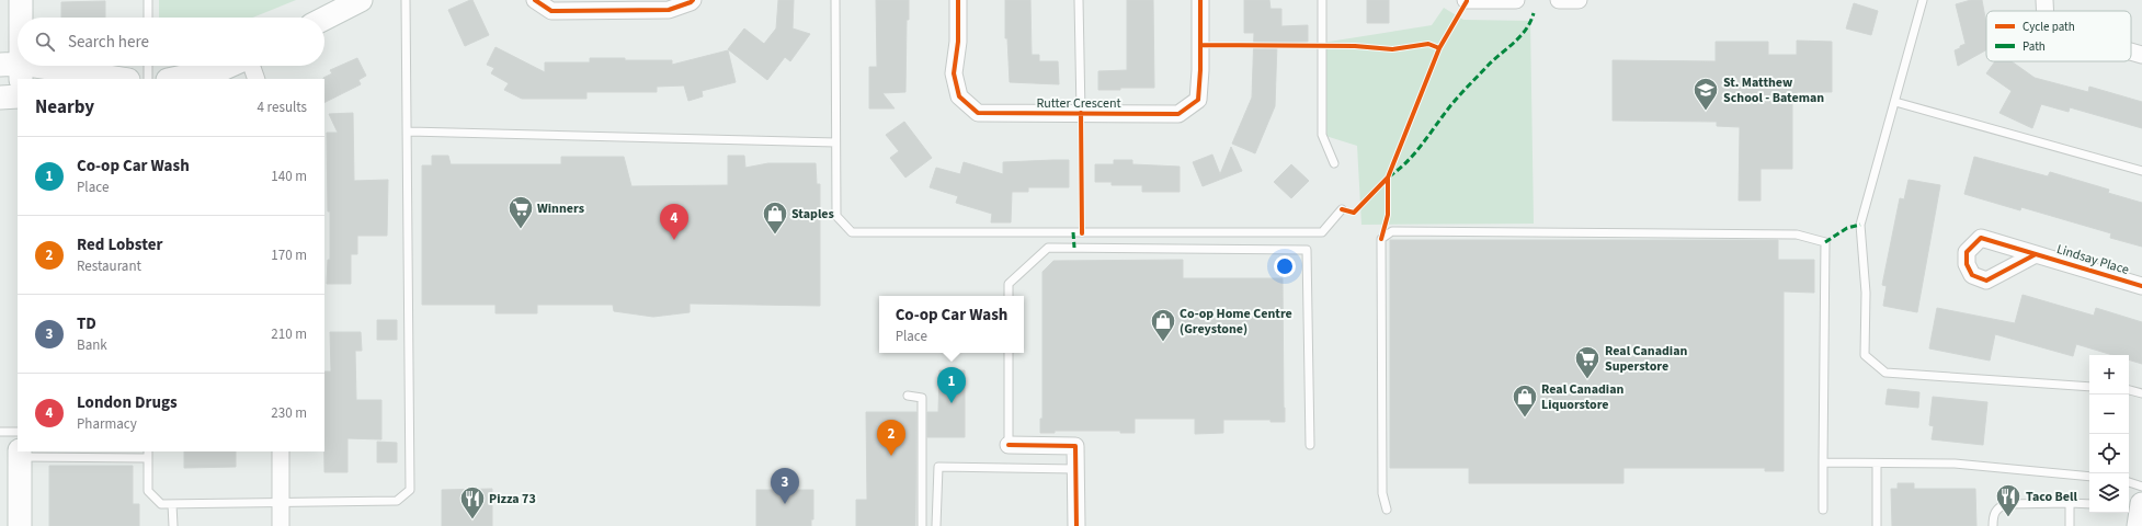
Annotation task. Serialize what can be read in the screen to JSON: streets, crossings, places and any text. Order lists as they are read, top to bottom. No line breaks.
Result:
{"streets":{"street":["Rutter Crescent","Lindsay Place"]},"places":{"school or university":["St. Matthew School - Bateman"],"supermarket":["Winners","Real Canadian Superstore"],"shop":["Staples","Co-op Home Centre (Greystone)","Real Canadian Liquorstore"],"restaurant":["Taco Bell","Pizza 73"]},"legend":["Cycle path","Path"],"page":{"search":"Search here","heading":["Nearby","4 results"],"list":[{"mark":"1","name":"Co-op Car Wash","note":"Place","value":"140 m"},{"mark":"2","name":"Red Lobster","note":"Restaurant","value":"170 m"},{"mark":"3","name":"TD","note":"Bank","value":"210 m"},{"mark":"4","name":"London Drugs","note":"Pharmacy","value":"230 m"}],"pins":["4","1","2","3"],"popup":["Co-op Car Wash","Place"],"map_buttons":["+","−"]}}
